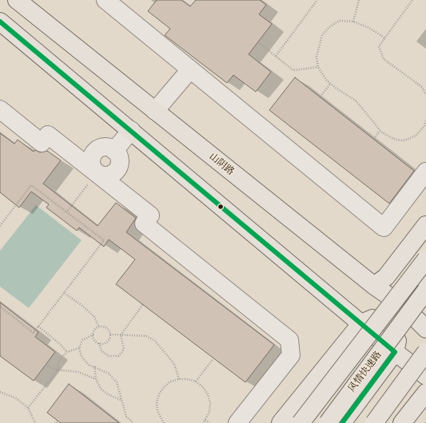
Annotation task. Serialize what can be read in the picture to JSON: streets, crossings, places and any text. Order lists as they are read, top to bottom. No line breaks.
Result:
{"streets":{"main road":["山阴路","风情快速路"]}}
